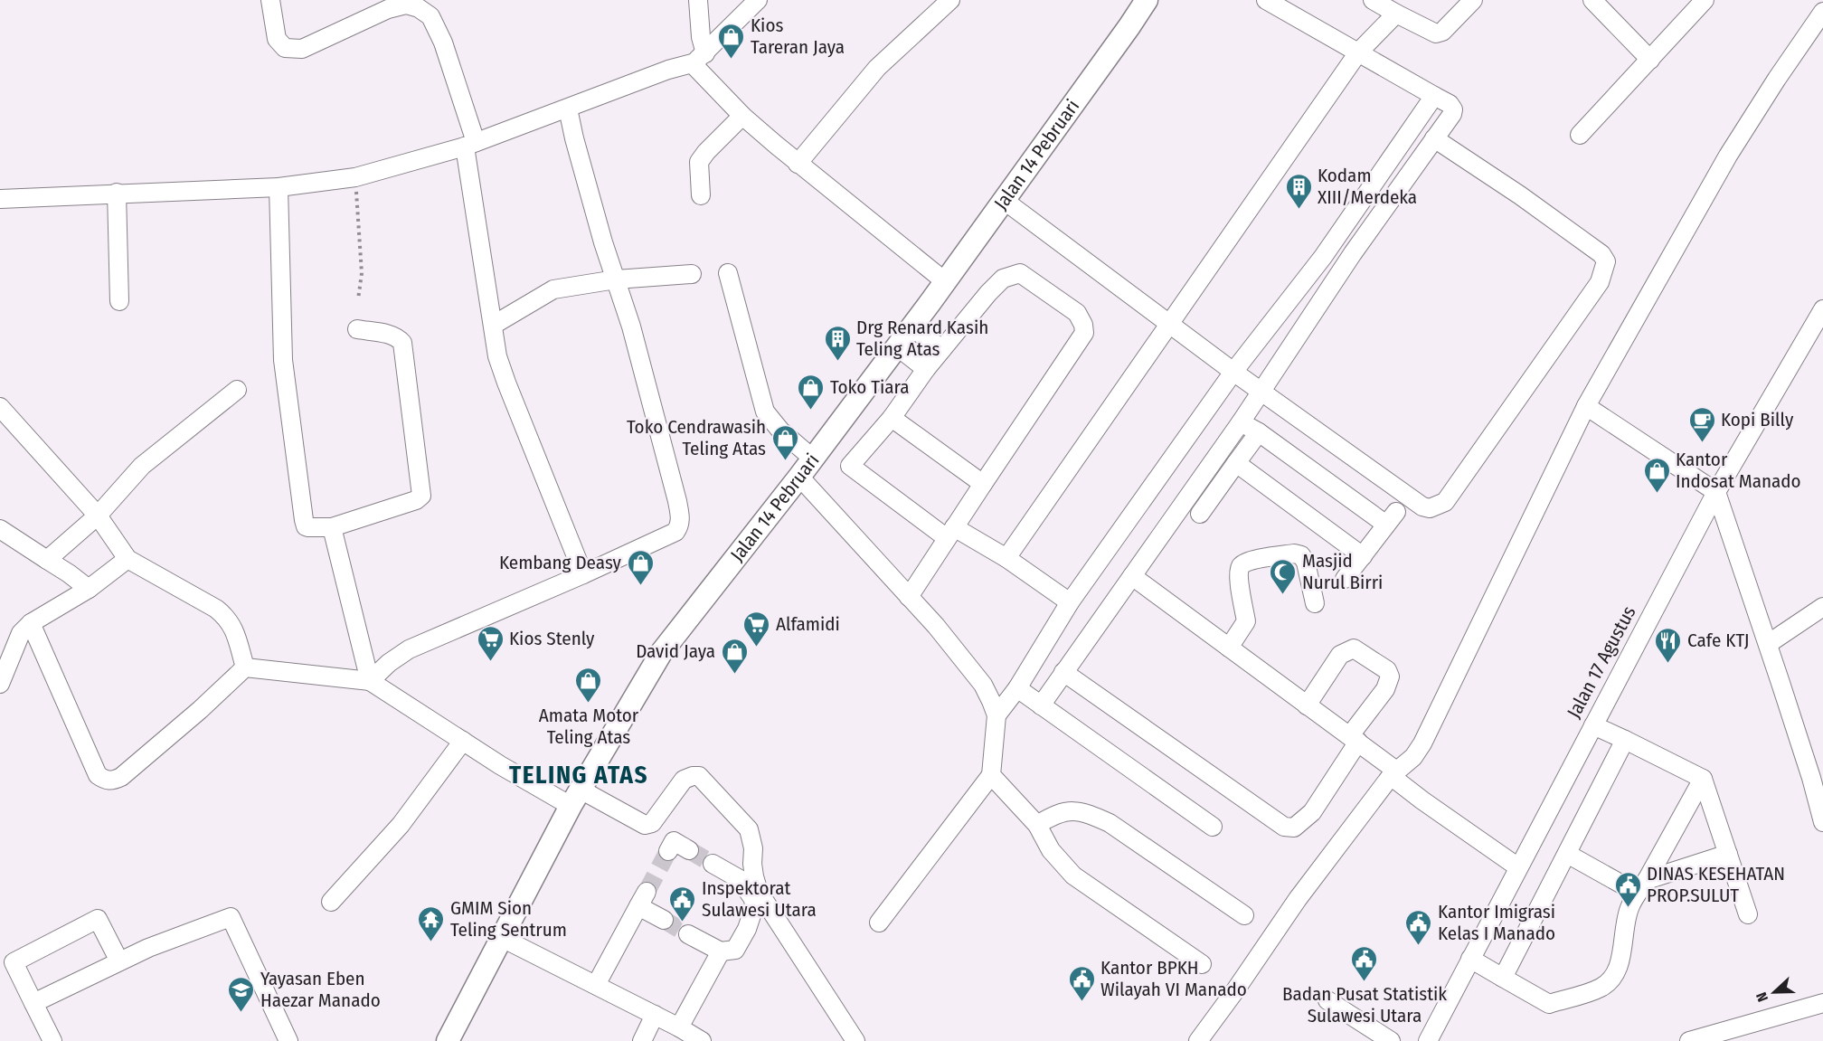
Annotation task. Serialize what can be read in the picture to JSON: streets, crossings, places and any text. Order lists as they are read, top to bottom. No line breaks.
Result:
{"streets":{"main road":["Jalan 14 Pebruari"],"street":["Jalan 17 Agustus"]},"districts":["TELING ATAS"],"places":{"shop":["Kios Tareran Jaya","Toko Tiara","Toko Cendrawasih Teling Atas","Kantor Indosat Manado","Kembang Deasy","David Jaya","Amata Motor Teling Atas"],"building":["Kodam XIII/Merdeka","Drg Renard Kasih Teling Atas"],"cafe":["Kopi Billy"],"mosque":["Masjid Nurul Birri"],"supermarket":["Alfamidi","Kios Stenly"],"restaurant":["Cafe KTJ"],"public building":["DINAS KESEHATAN PROP.SULUT","Inspektorat Sulawesi Utara","Kantor Imigrasi Kelas I Manado","Badan Pusat Statistik Sulawesi Utara","Kantor BPKH Wilayah VI Manado"],"temple":["GMIM Sion Teling Sentrum"],"school or university":["Yayasan Eben Haezar Manado"]},"north":"left"}
